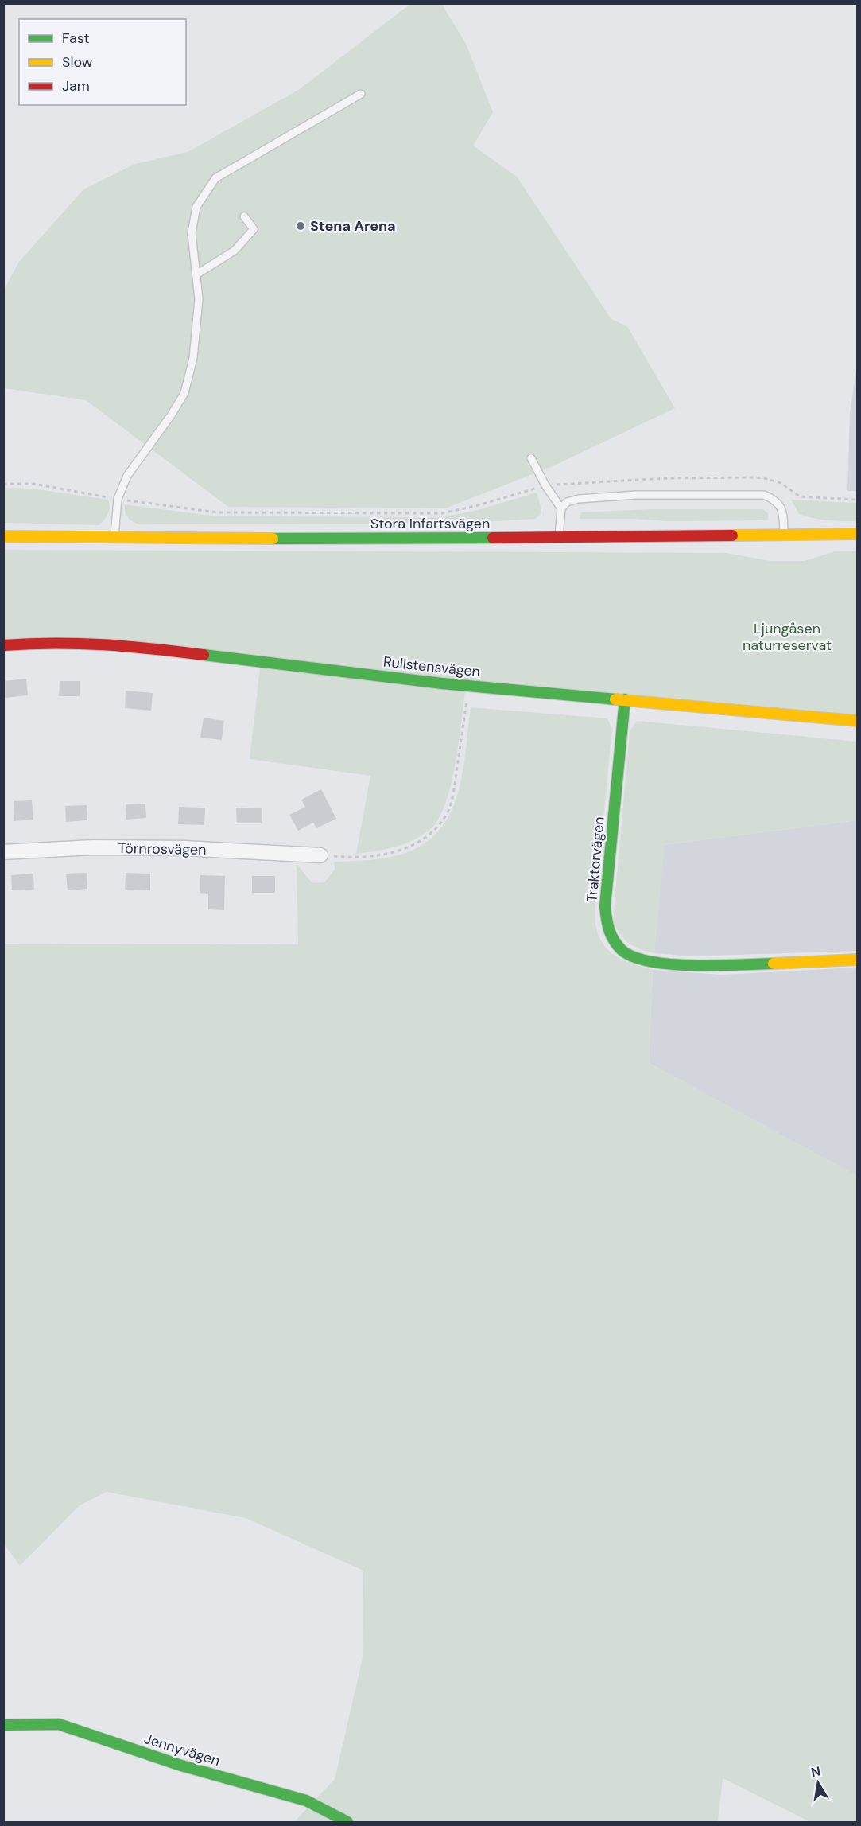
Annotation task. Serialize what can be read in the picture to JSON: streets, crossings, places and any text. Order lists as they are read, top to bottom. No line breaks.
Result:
{"streets":{"street":["Stora Infartsvägen","Rullstensvägen","Törnrosvägen","Traktorvägen","Jennyvägen"]},"crossings":[["Rullstensvägen","Traktorvägen"]],"parks":["Ljungåsen naturreservat"],"places":["Stena Arena"],"legend":["Fast","Slow","Jam"],"north":"top"}
